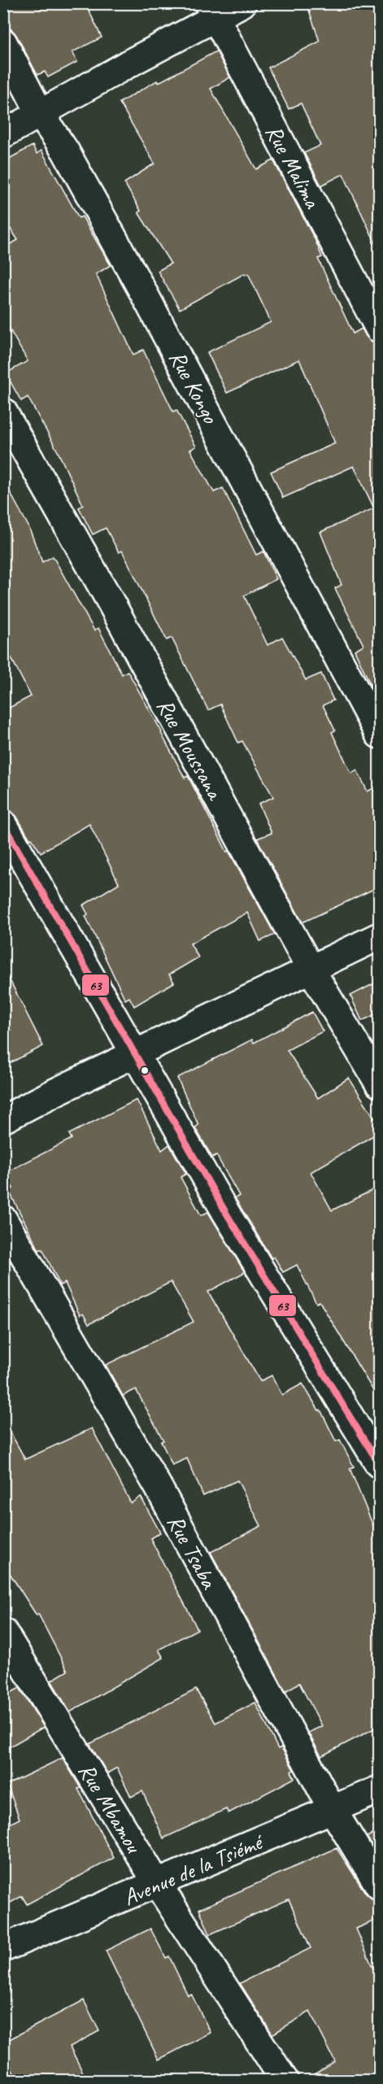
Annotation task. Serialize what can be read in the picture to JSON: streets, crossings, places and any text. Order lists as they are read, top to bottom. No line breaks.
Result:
{"streets":{"street":["Rue Malima","Rue Kongo","Rue Moussana","Rue Tsaba","Rue Mbamou","Avenue de la Tsiémé"]},"crossings":[["Rue Tsaba","Avenue de la Tsiémé"],["Rue Mbamou","Avenue de la Tsiémé"]],"lines":["transit line 63"]}
